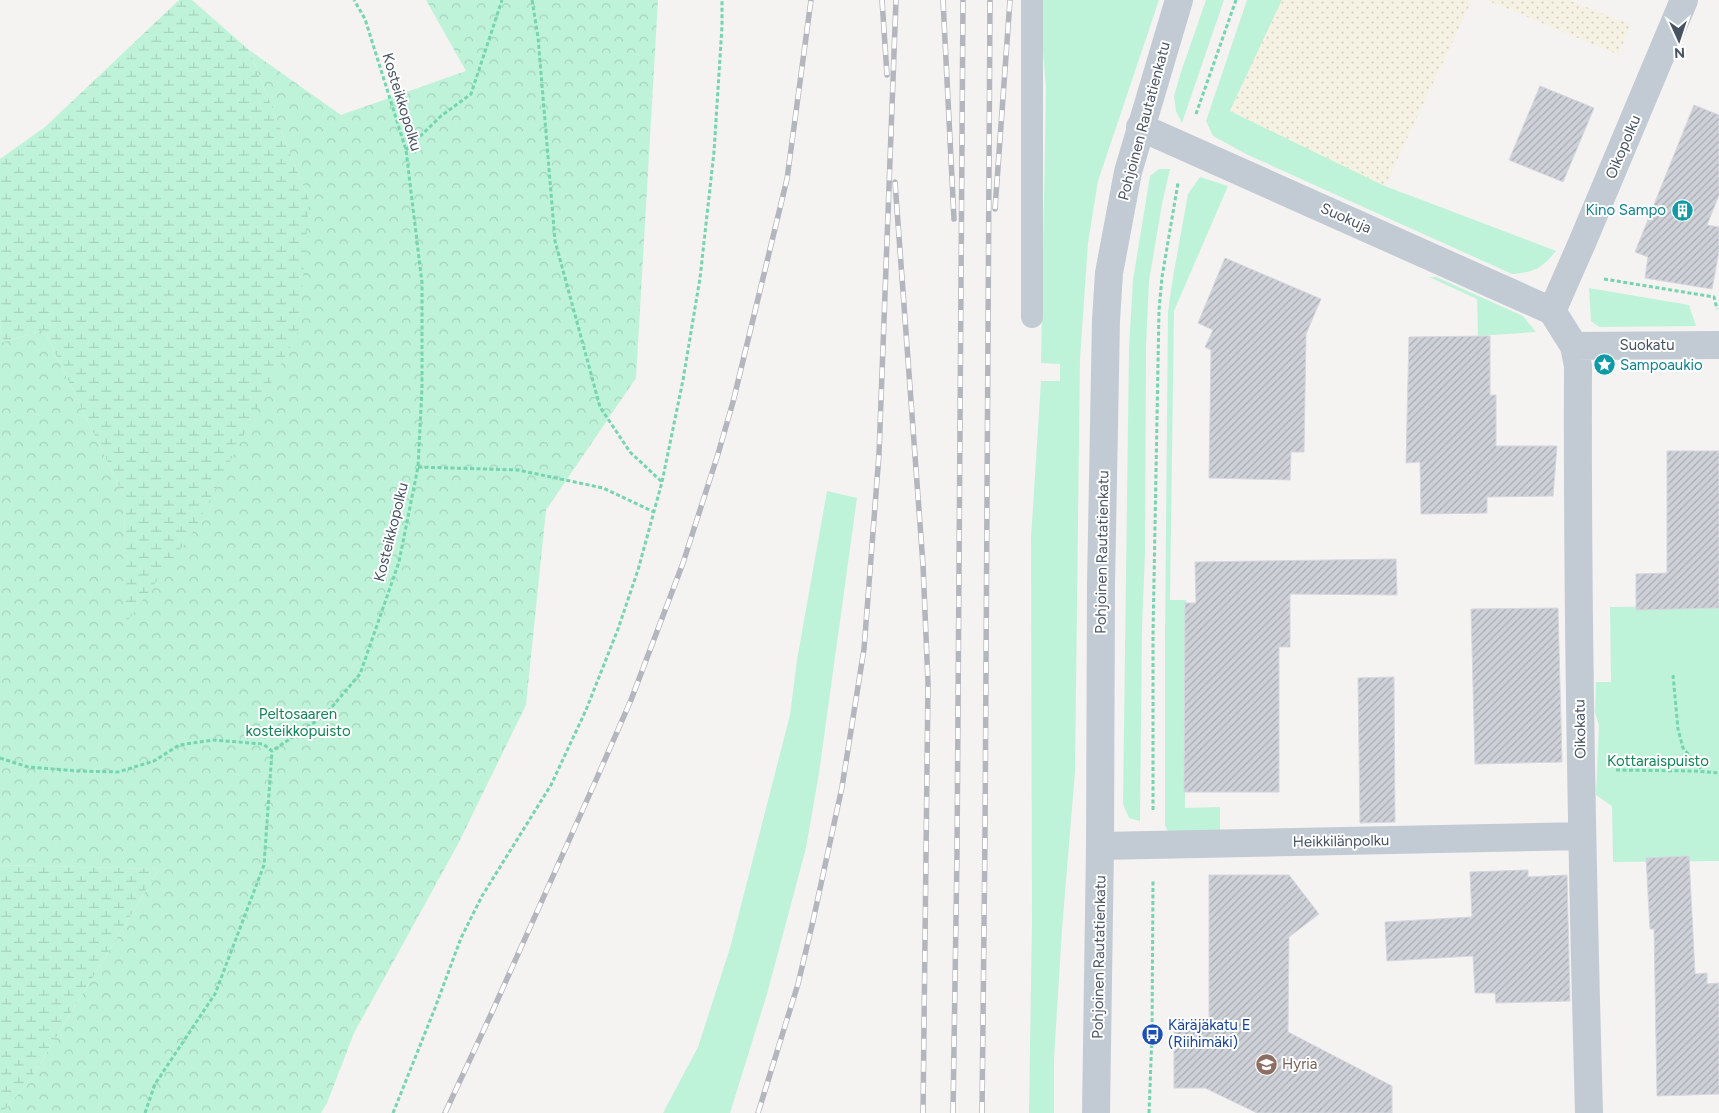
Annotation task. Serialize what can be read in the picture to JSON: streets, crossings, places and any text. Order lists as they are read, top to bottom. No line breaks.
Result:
{"streets":{"street":["Pohjoinen Rautatienkatu","Oikopolku","Suokuja","Suokatu","Oikokatu","Heikkilänpolku"],"path":["Kosteikkopolku"]},"crossings":[["Pohjoinen Rautatienkatu","Suokuja"],["Pohjoinen Rautatienkatu","Heikkilänpolku"],["Oikopolku","Suokuja"],["Suokatu","Oikokatu"],["Oikokatu","Heikkilänpolku"]],"parks":["Peltosaaren kosteikkopuisto","Kottaraispuisto"],"places":{"building":["Kino Sampo"],"place":["Sampoaukio"],"bus stop":["Käräjäkatu E (Riihimäki)"],"school or university":["Hyria"]},"north":"bottom"}
